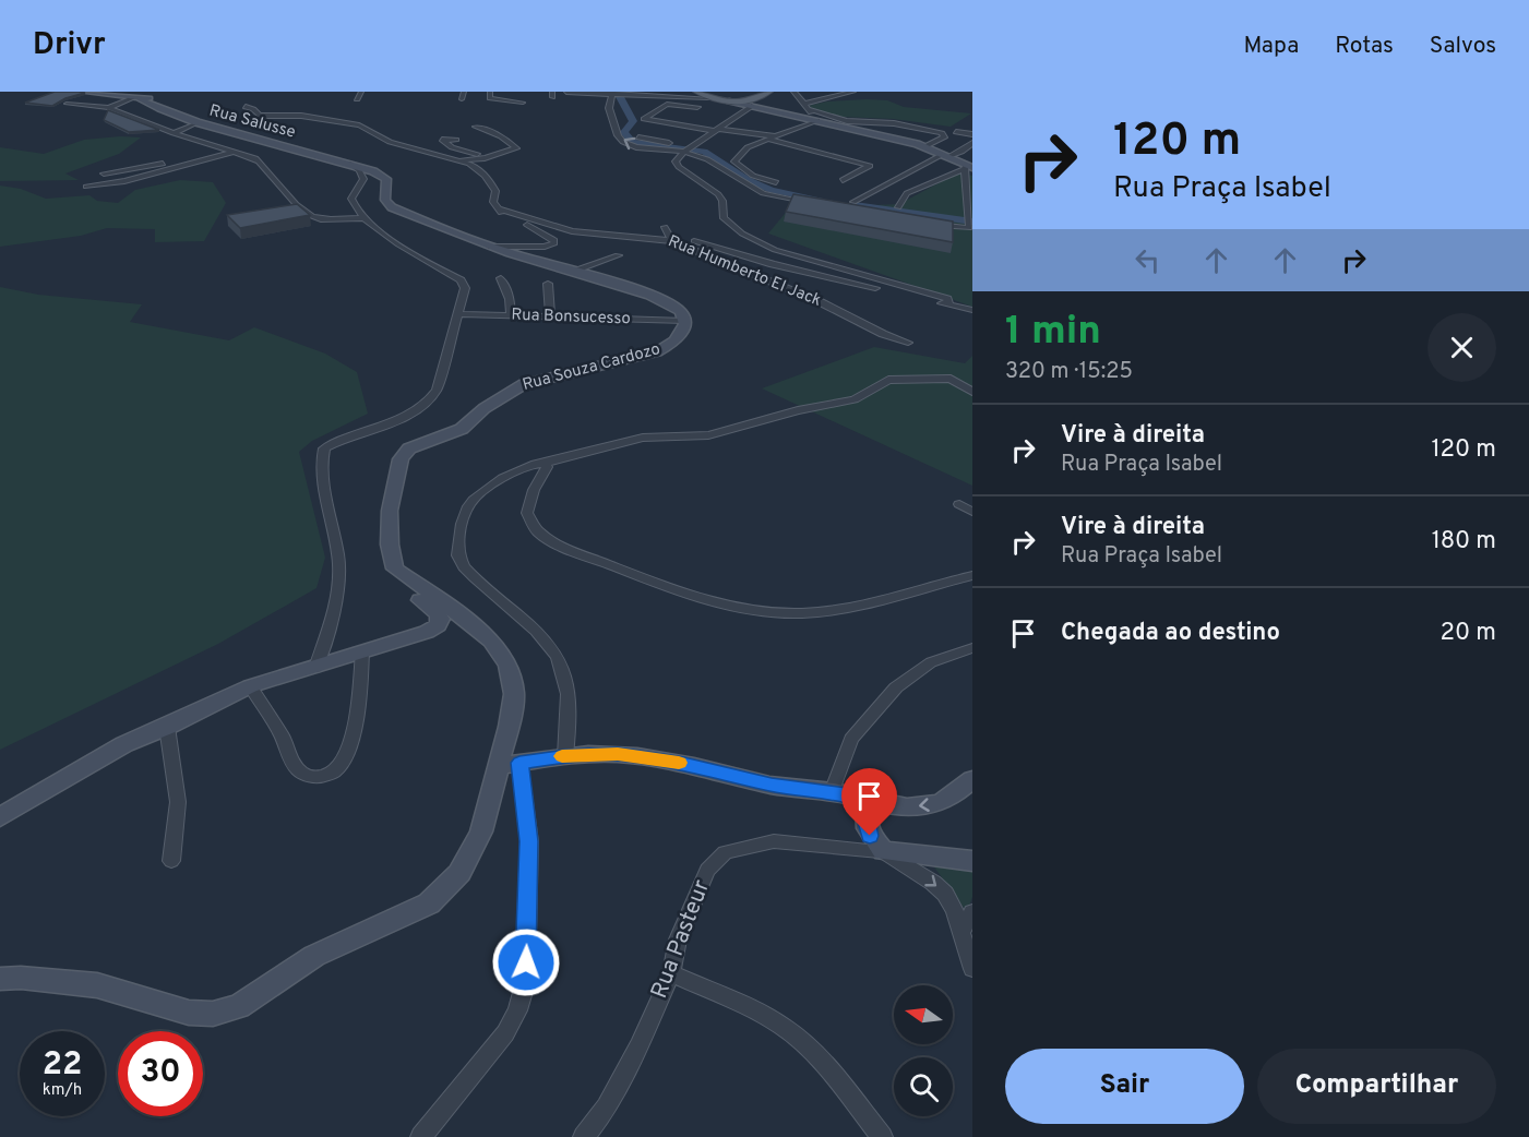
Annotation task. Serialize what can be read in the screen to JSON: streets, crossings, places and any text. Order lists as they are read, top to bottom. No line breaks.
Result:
{"streets":{"street":["Rua Salusse","Rua Humberto El Jack","Rua Bonsucesso","Rua Souza Cardozo","Rua Pasteur"]},"crossings":[["Rua Bonsucesso","Rua Souza Cardozo"]],"north":"left","page":{"header":"Drivr","nav":["Mapa","Rotas","Salvos"],"turn":["120 m","Rua Praça Isabel"],"heading":["1 min","320 m · 15:25"],"list":[{"name":"Vire à direita","note":"Rua Praça Isabel","value":"120 m"},{"name":"Vire à direita","note":"Rua Praça Isabel","value":"180 m"},{"name":"Chegada ao destino","value":"20 m"}],"speed":"22 km/h","limit":"30","buttons":["Sair","Compartilhar"]}}
